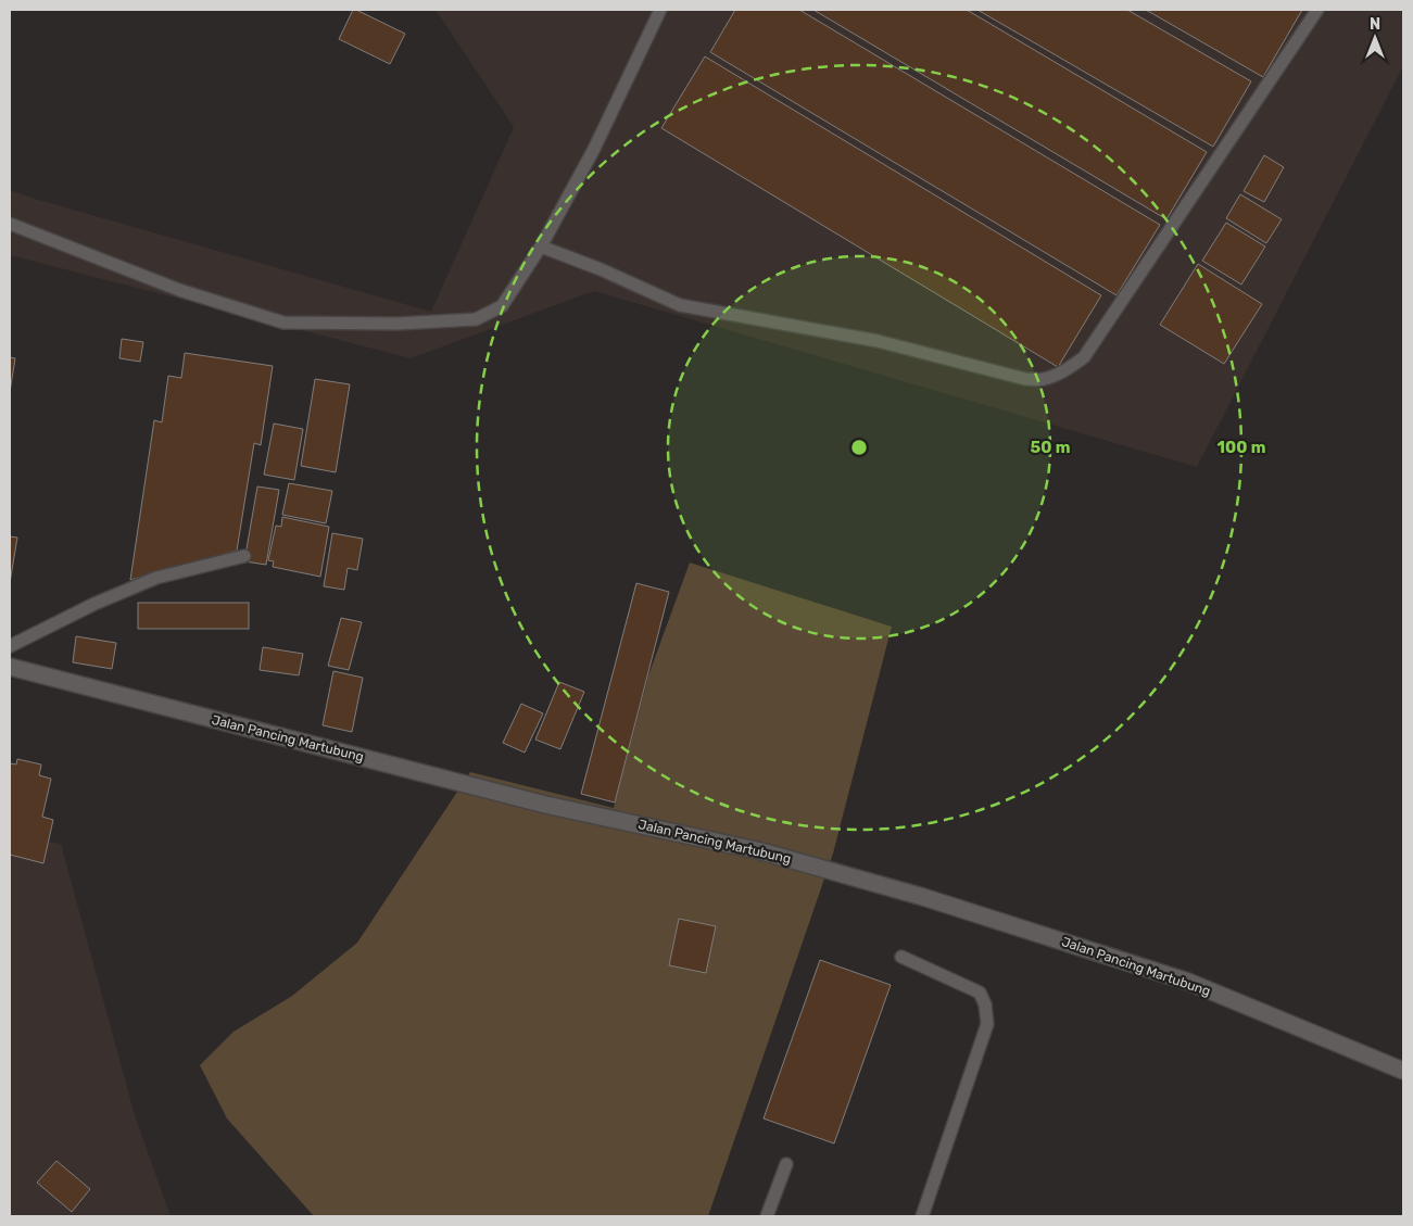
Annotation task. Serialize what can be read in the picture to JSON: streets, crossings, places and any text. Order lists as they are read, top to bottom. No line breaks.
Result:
{"streets":{"street":["Jalan Pancing Martubung"]},"north":"top","rings":["50 m","100 m"]}
